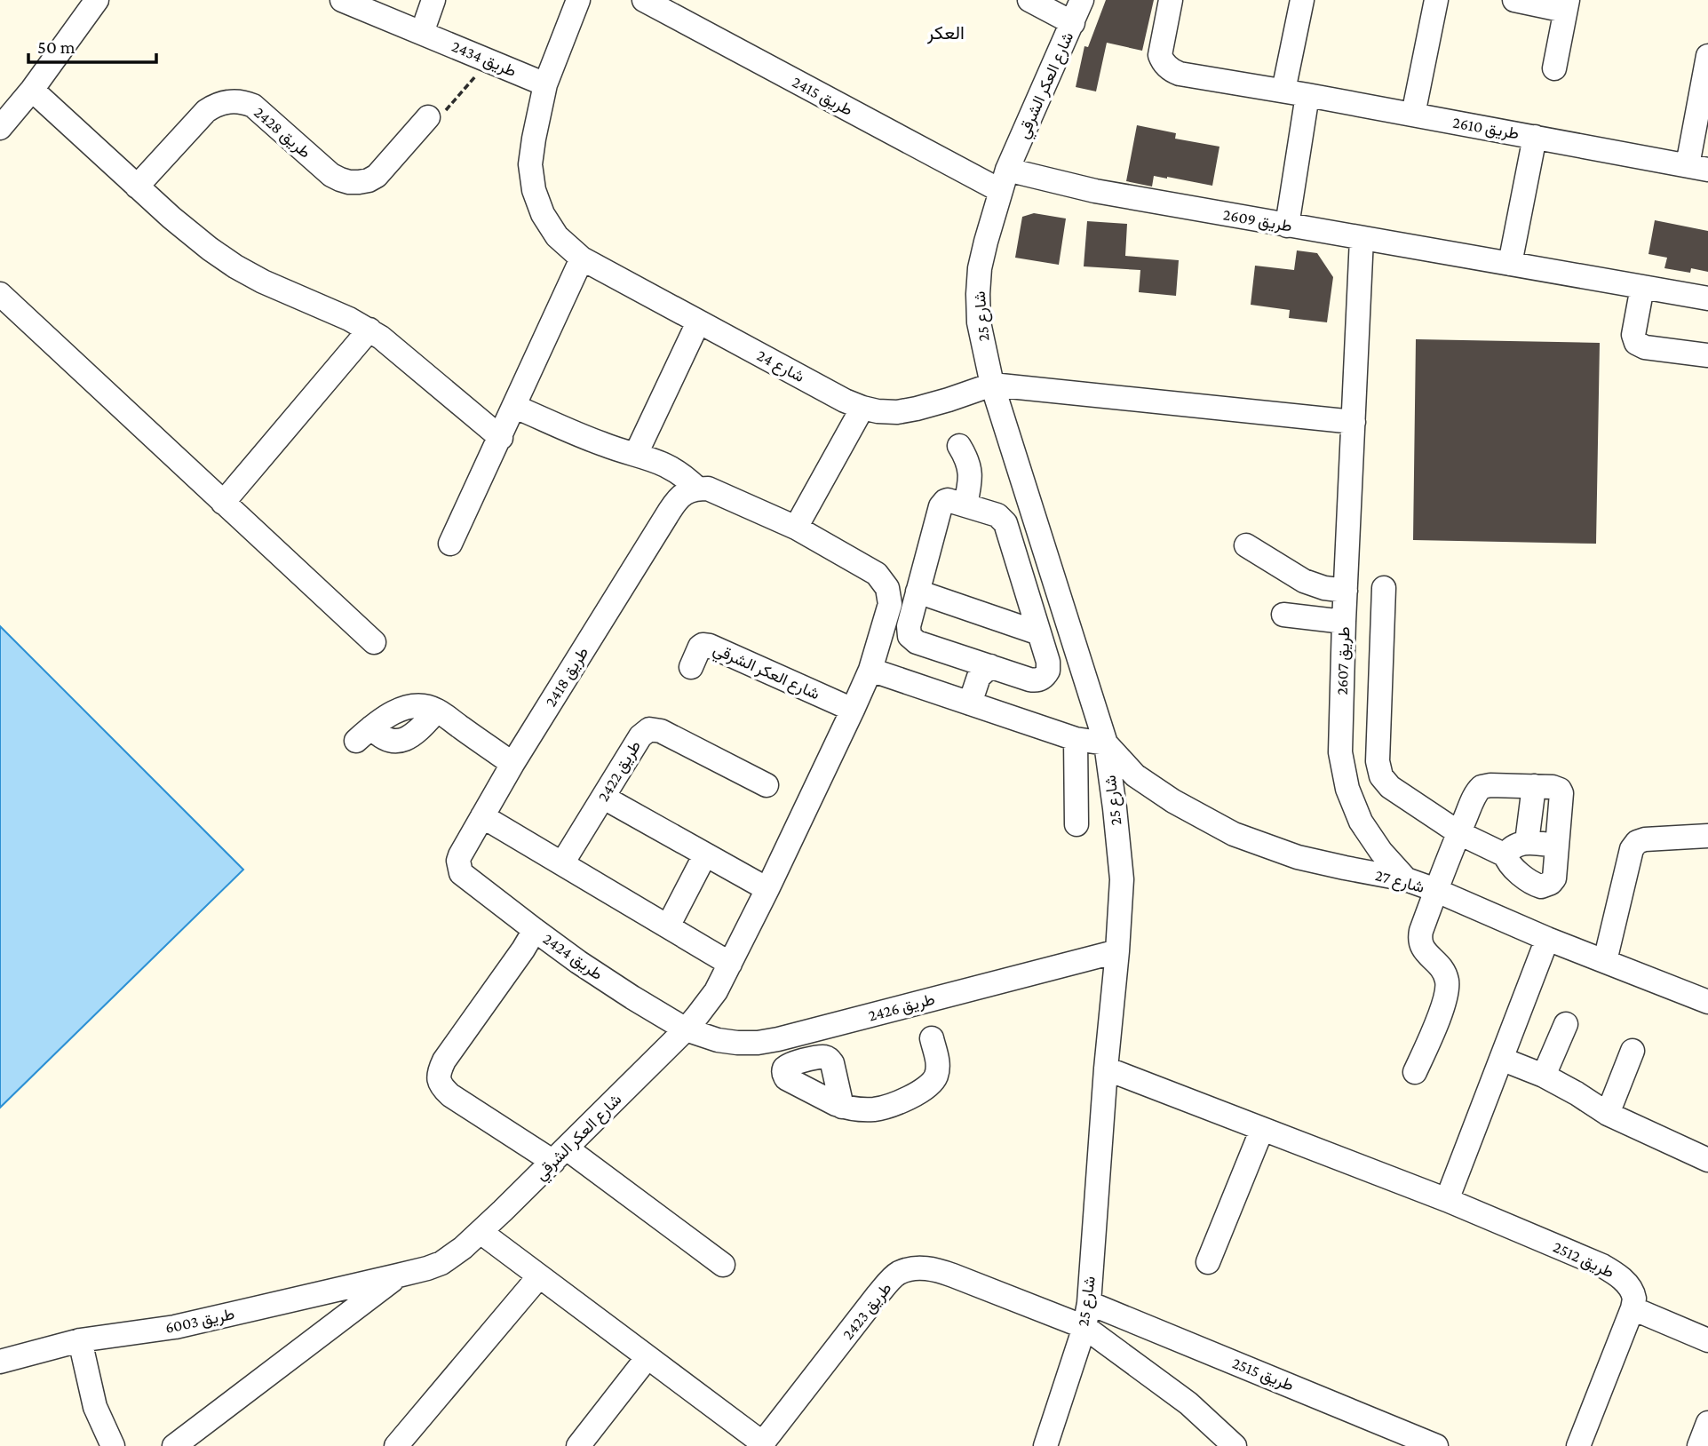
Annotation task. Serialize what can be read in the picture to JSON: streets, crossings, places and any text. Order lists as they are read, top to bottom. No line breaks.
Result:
{"streets":{"street":["طريق 2434","شارع العكر الشرقي","طريق 2415","طريق 2610","طريق 2428","طريق 2609","شارع 25","شارع 24","طريق 2607","طريق 2418","طريق 2422","شارع 27","طريق 2424","طريق 2426","طريق 2512","طريق 2423","طريق 6003","طريق 2515"]},"crossings":[["طريق 2434","شارع 24"],["شارع العكر الشرقي","طريق 2415"],["شارع العكر الشرقي","طريق 2609"],["شارع العكر الشرقي","شارع 25"],["شارع العكر الشرقي","طريق 2424"],["شارع العكر الشرقي","طريق 2426"],["شارع العكر الشرقي","طريق 6003"],["طريق 2415","طريق 2609"],["طريق 2415","شارع 25"],["طريق 2609","شارع 25"],["طريق 2609","طريق 2607"],["شارع 25","شارع 24"],["شارع 25","شارع 27"],["شارع 25","طريق 2426"],["شارع 25","طريق 2512"],["شارع 25","طريق 2423"],["شارع 25","طريق 2515"],["طريق 2607","شارع 27"],["طريق 2418","طريق 2424"],["طريق 2424","طريق 2426"]],"districts":["العكر"],"scale_bar":"50 m"}
